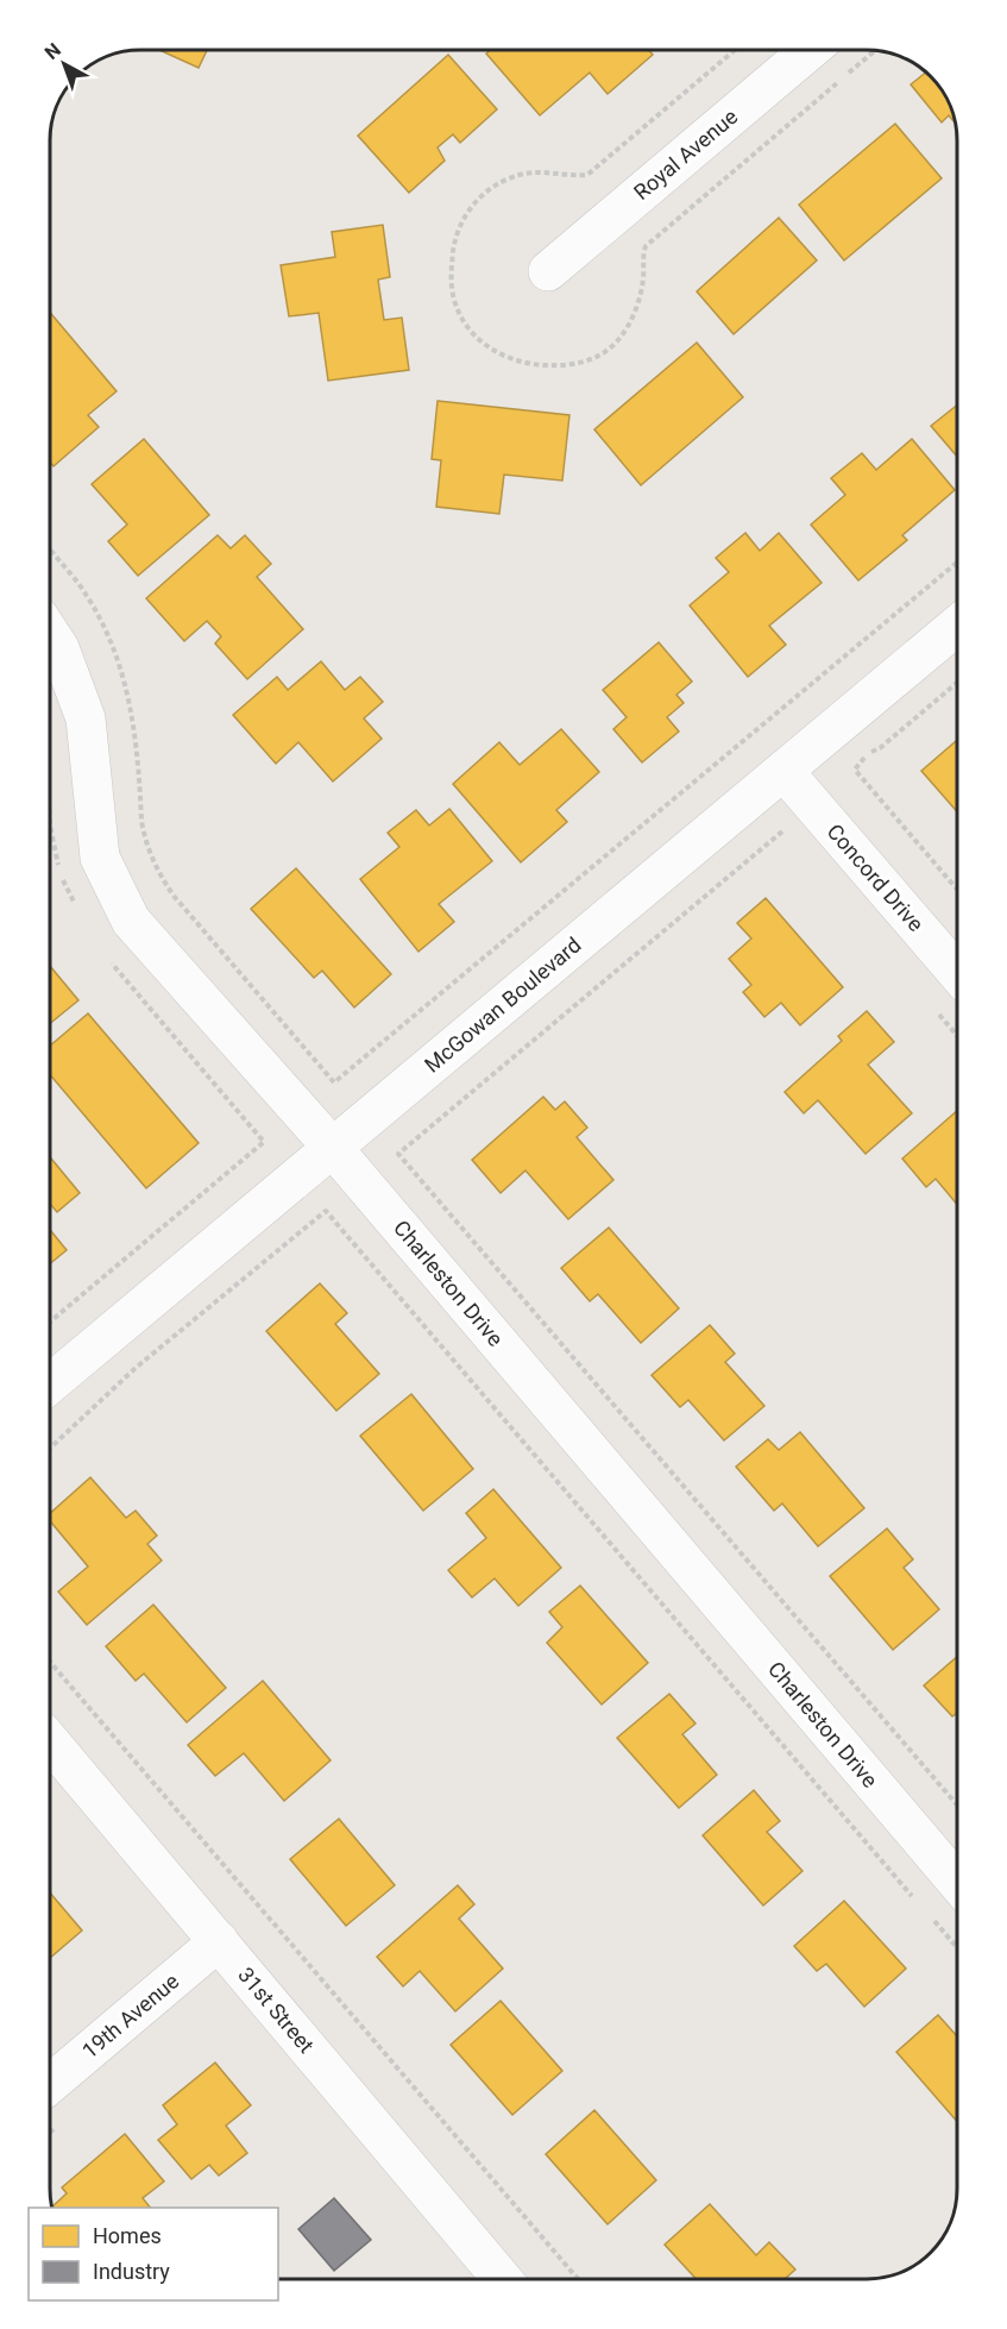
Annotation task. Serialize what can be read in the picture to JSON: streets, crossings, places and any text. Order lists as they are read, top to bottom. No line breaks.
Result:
{"streets":{"street":["Royal Avenue","Concord Drive","McGowan Boulevard","Charleston Drive","31st Street","19th Avenue"]},"crossings":[["Concord Drive","McGowan Boulevard"],["McGowan Boulevard","Charleston Drive"],["31st Street","19th Avenue"]],"legend":["Homes","Industry"],"north":"top left"}
